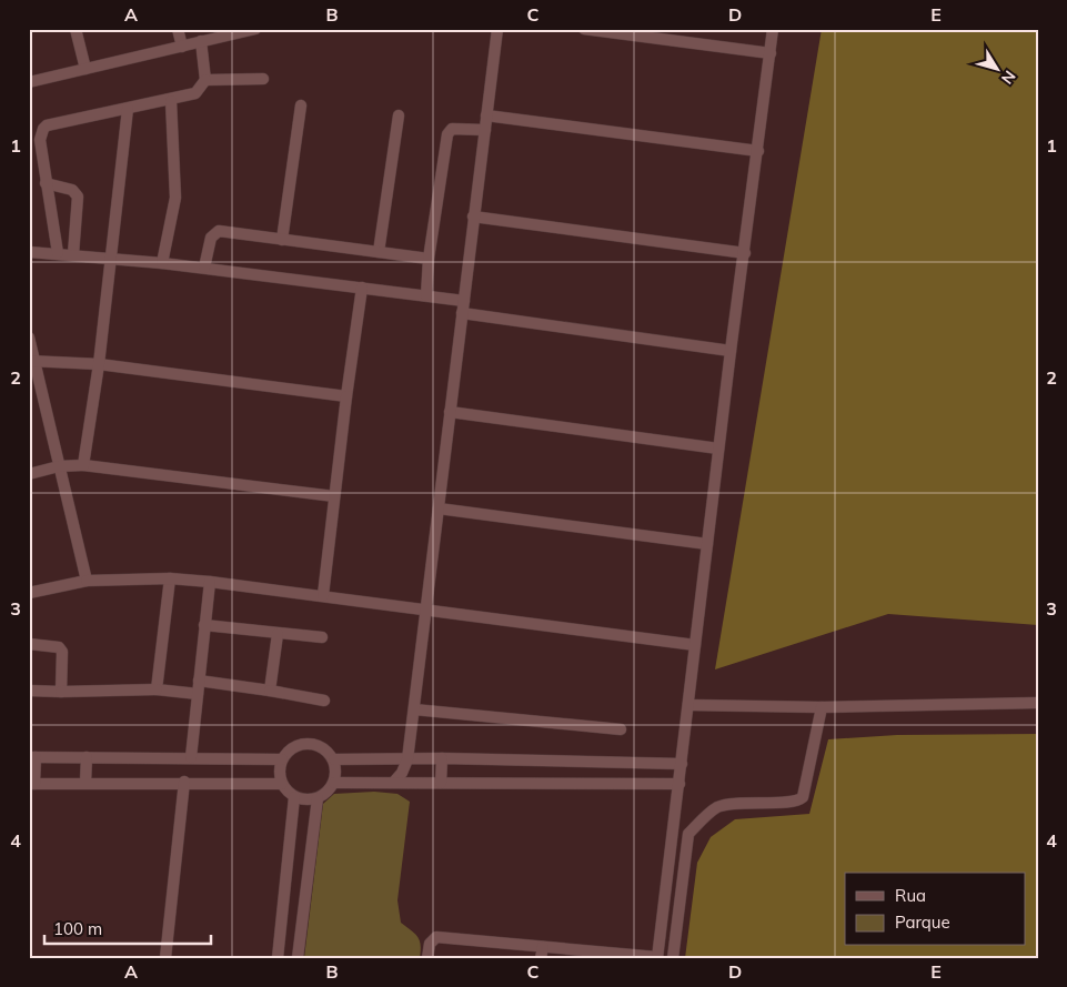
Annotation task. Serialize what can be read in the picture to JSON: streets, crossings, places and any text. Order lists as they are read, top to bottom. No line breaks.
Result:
{"legend":["Rua","Parque"],"scale_bar":"100 m","north":"bottom right","grid":{"columns":["A","B","C","D","E"],"rows":["1","2","3","4"]}}
